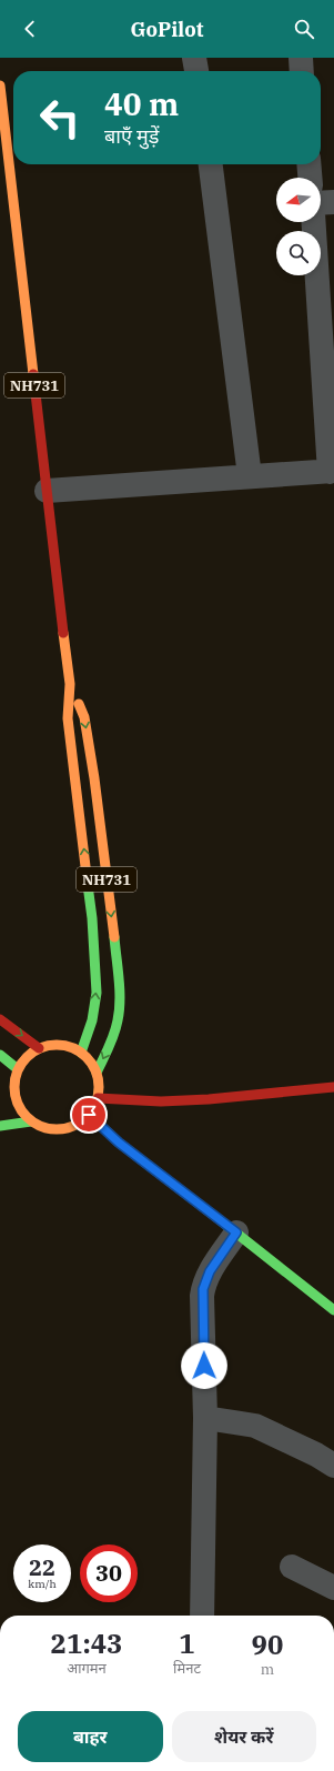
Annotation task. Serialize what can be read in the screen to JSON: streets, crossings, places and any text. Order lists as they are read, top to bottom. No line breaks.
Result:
{"streets":{"main road":["NH731"]},"north":"left","page":{"header":"GoPilot","turn":["40 m","बाएँ मुड़ें"],"speed":"22 km/h","limit":"30","eta":["21:43","आगमन","1","मिनट","90","m"],"buttons":["बाहर","शेयर करें"]}}
